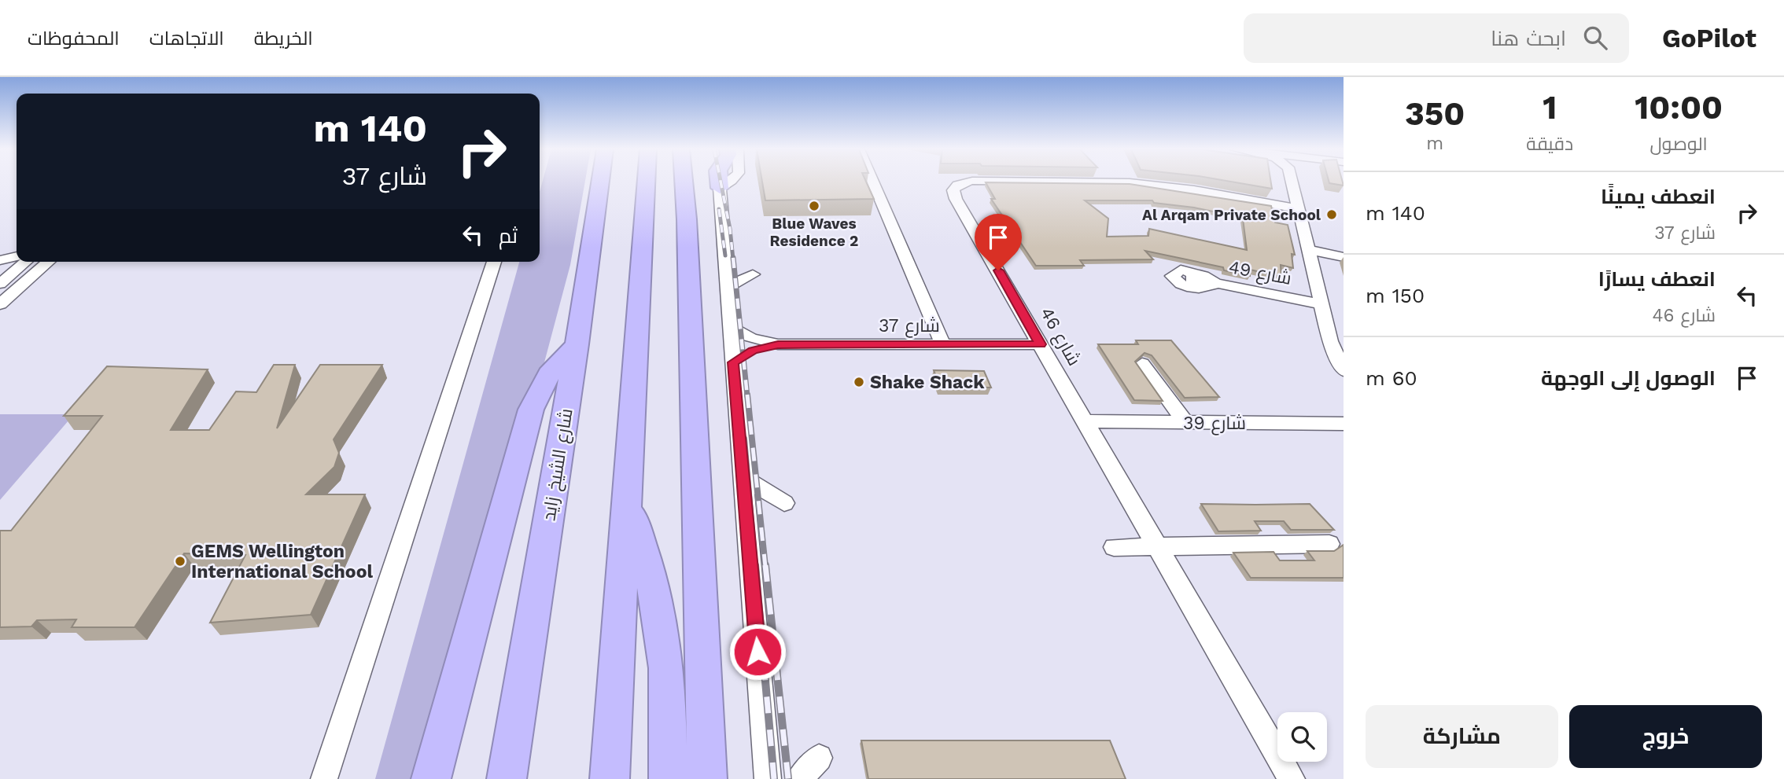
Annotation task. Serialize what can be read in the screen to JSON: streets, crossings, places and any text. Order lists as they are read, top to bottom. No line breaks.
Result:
{"streets":{"highway":["شارع الشيخ زايد"],"street":["شارع 49","شارع 37","شارع 46","شارع 39"]},"crossings":[["شارع 37","شارع 46"],["شارع 46","شارع 39"]],"places":["Blue Waves Residence 2","Al Arqam Private School","Shake Shack","GEMS Wellington International School"],"page":{"header":"GoPilot","search":"ابحث هنا","nav":["الخريطة","الاتجاهات","المحفوظات"],"eta":["10:00","الوصول","1","دقيقة","350","m"],"turn":["140 m","شارع 37"],"list":[{"name":"انعطف يمينًا","note":"شارع 37","value":"140 m"},{"name":"انعطف يسارًا","note":"شارع 46","value":"150 m"},{"name":"الوصول إلى الوجهة","value":"60 m"}],"then":"ثم","buttons":["خروج","مشاركة"]}}
